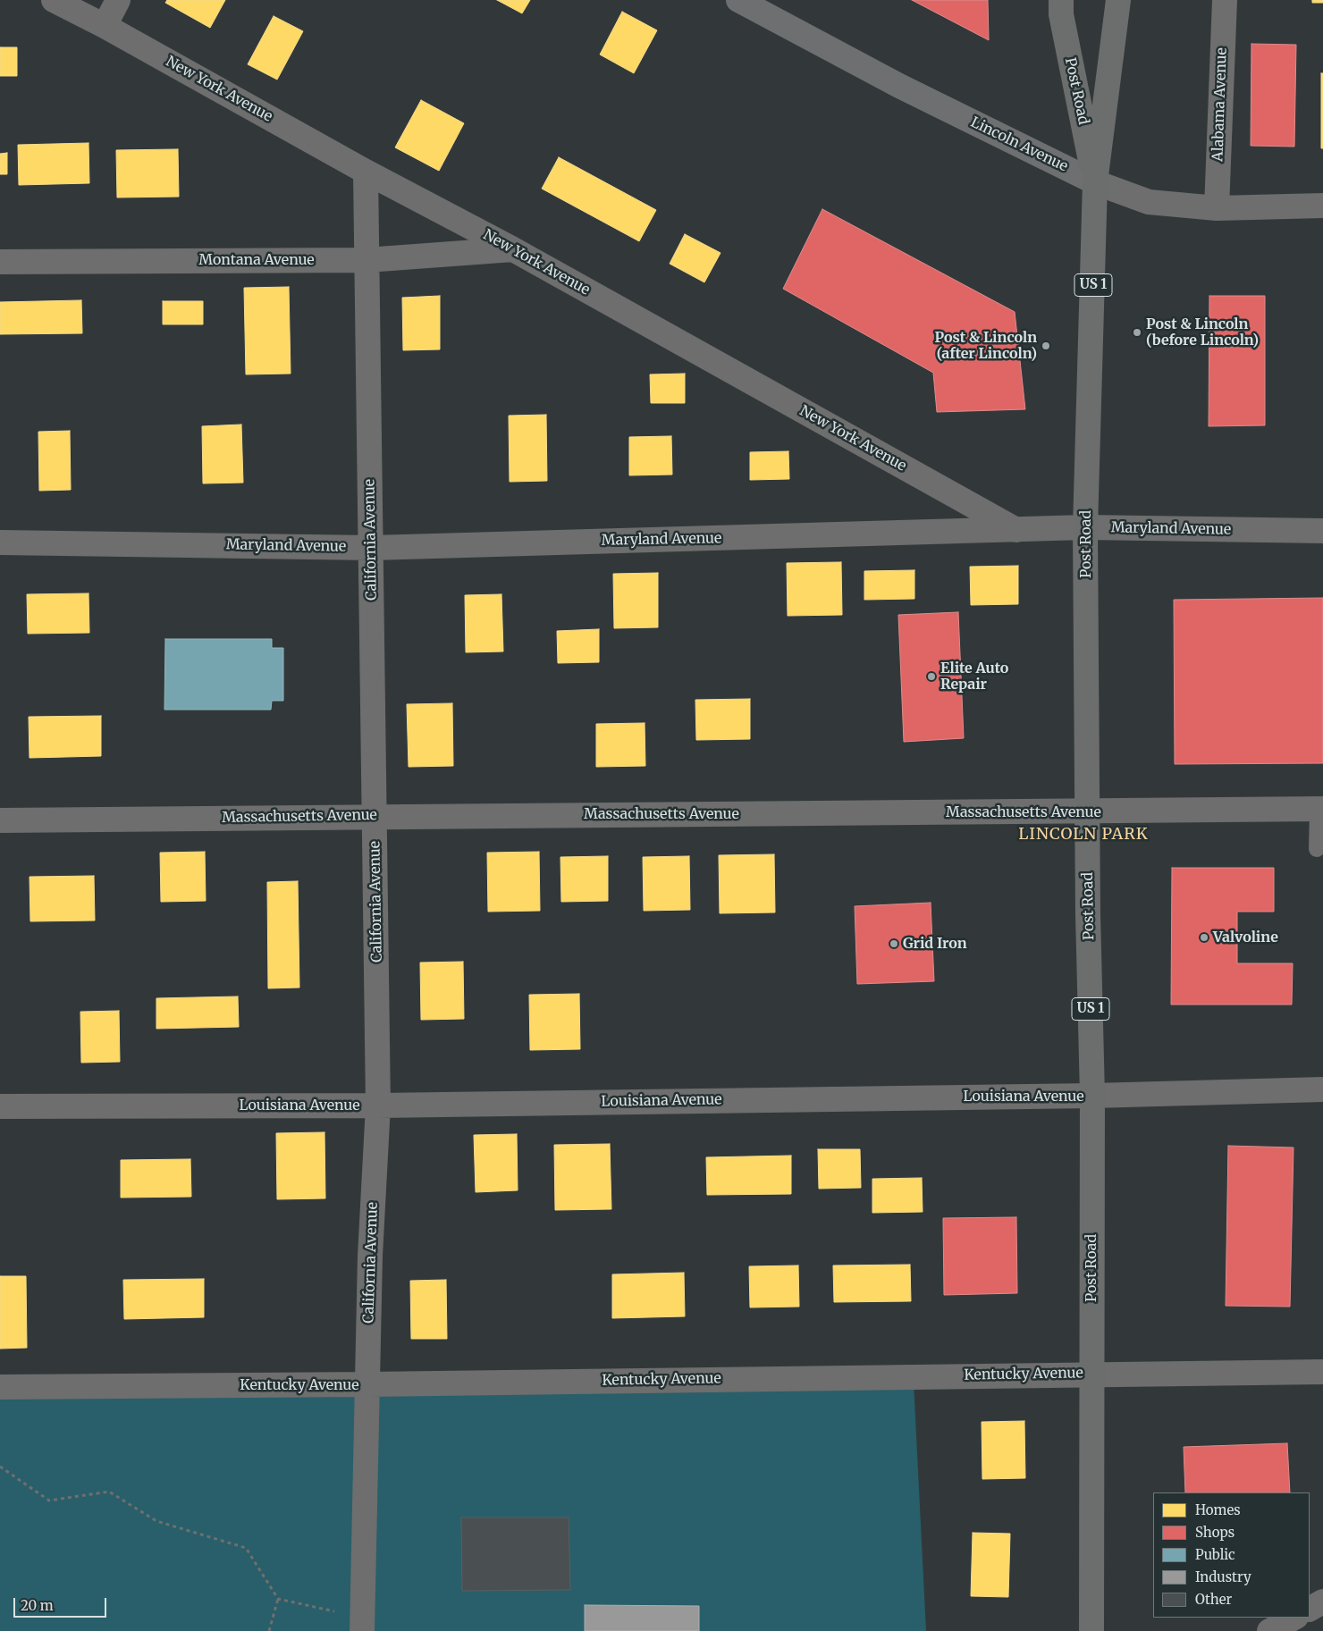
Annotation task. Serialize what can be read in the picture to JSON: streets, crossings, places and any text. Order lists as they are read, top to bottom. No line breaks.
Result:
{"streets":{"main road":["Post Road","US 1"],"street":["New York Avenue","Alabama Avenue","Lincoln Avenue","Montana Avenue","Maryland Avenue","California Avenue","Massachusetts Avenue","Louisiana Avenue","Kentucky Avenue"]},"crossings":[["New York Avenue","Montana Avenue"],["New York Avenue","Maryland Avenue"],["New York Avenue","California Avenue"],["Post Road","Lincoln Avenue"],["Post Road","Maryland Avenue"],["Post Road","Massachusetts Avenue"],["Post Road","Louisiana Avenue"],["Post Road","Kentucky Avenue"],["Alabama Avenue","Lincoln Avenue"],["Montana Avenue","California Avenue"],["Maryland Avenue","California Avenue"],["California Avenue","Massachusetts Avenue"],["California Avenue","Louisiana Avenue"],["California Avenue","Kentucky Avenue"]],"districts":["LINCOLN PARK"],"places":["Post & Lincoln (before Lincoln)","Post & Lincoln (after Lincoln)","Elite Auto Repair","Valvoline","Grid Iron"],"legend":["Homes","Shops","Public","Industry","Other"],"scale_bar":"20 m"}
